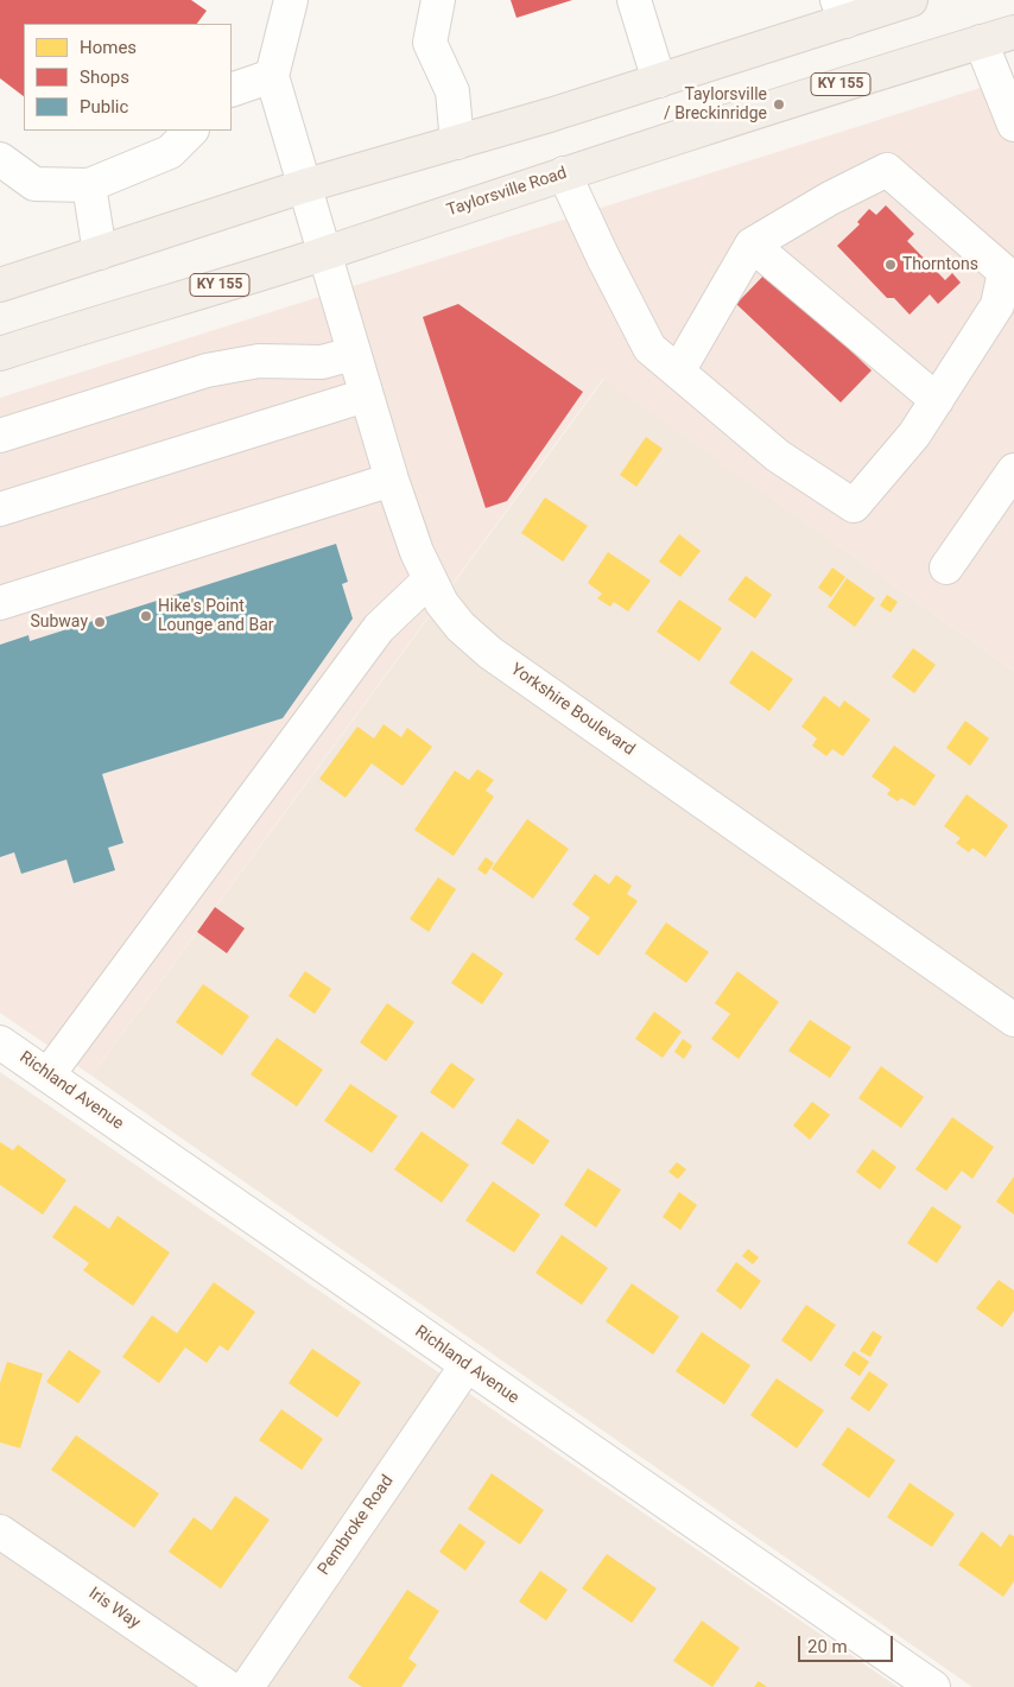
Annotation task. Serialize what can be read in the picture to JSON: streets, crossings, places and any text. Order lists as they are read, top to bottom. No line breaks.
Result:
{"streets":{"main road":["KY 155","Taylorsville Road"],"street":["Yorkshire Boulevard","Richland Avenue","Pembroke Road","Iris Way"]},"crossings":[["Taylorsville Road","Yorkshire Boulevard"],["Richland Avenue","Pembroke Road"]],"places":["Taylorsville / Breckinridge","Thorntons","Hike's Point Lounge and Bar","Subway"],"legend":["Homes","Shops","Public"],"scale_bar":"20 m"}
